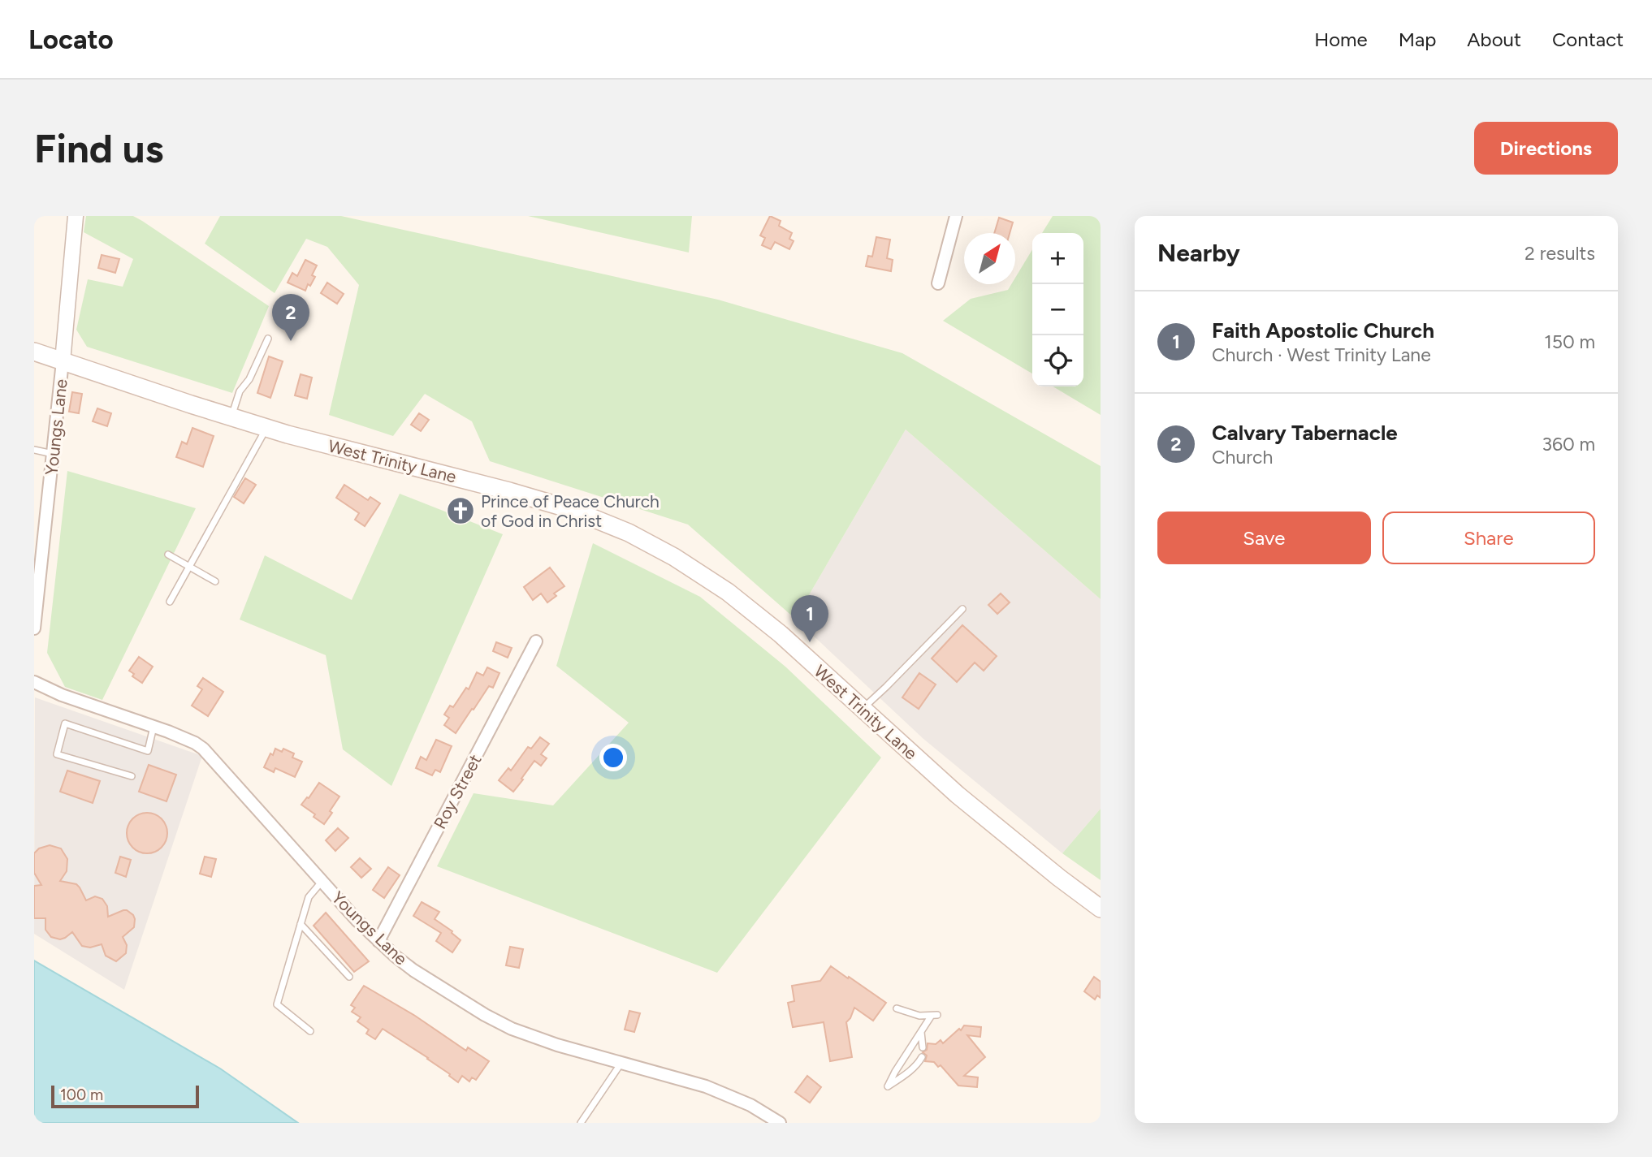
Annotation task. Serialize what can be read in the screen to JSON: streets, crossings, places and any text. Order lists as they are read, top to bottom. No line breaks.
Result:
{"streets":{"main road":["West Trinity Lane"],"street":["Youngs Lane","Roy Street"]},"crossings":[["Youngs Lane","West Trinity Lane"],["Youngs Lane","Roy Street"]],"places":{"church":["Prince of Peace Church of God in Christ"]},"scale_bar":"100 m","north":"top right","page":{"header":"Locato","nav":["Home","Map","About","Contact"],"buttons":["Directions",["Save","Share"]],"title":"Find us","heading":["Nearby","2 results"],"map_buttons":["+","−"],"list":[{"mark":"1","name":"Faith Apostolic Church","note":"Church · West Trinity Lane","value":"150 m"},{"mark":"2","name":"Calvary Tabernacle","note":"Church","value":"360 m"}],"pins":["2","1"],"scale":"100 m"}}
